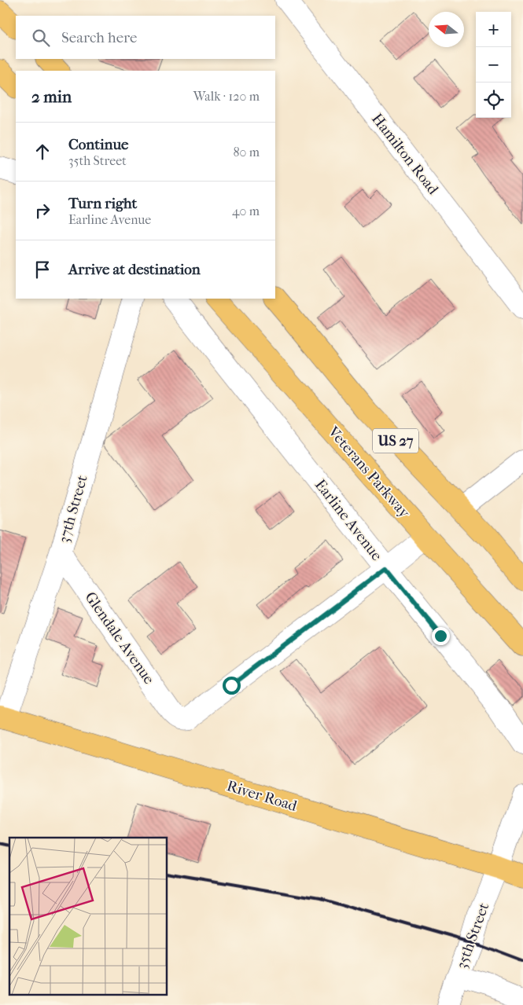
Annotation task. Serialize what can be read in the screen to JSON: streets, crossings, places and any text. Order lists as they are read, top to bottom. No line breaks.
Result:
{"streets":{"main road":["US 27","Veterans Parkway","River Road"],"street":["Hamilton Road","37th Street","Earline Avenue","Glendale Avenue","35th Street"]},"crossings":[["37th Street","Glendale Avenue"],["37th Street","River Road"],["Earline Avenue","Glendale Avenue"],["River Road","35th Street"]],"north":"left","page":{"map_buttons":["+","−"],"search":"Search here","heading":["2 min","Walk · 120 m"],"list":[["Continue","35th Street","80 m"],["Turn right","Earline Avenue","40 m"],"Arrive at destination"]}}
